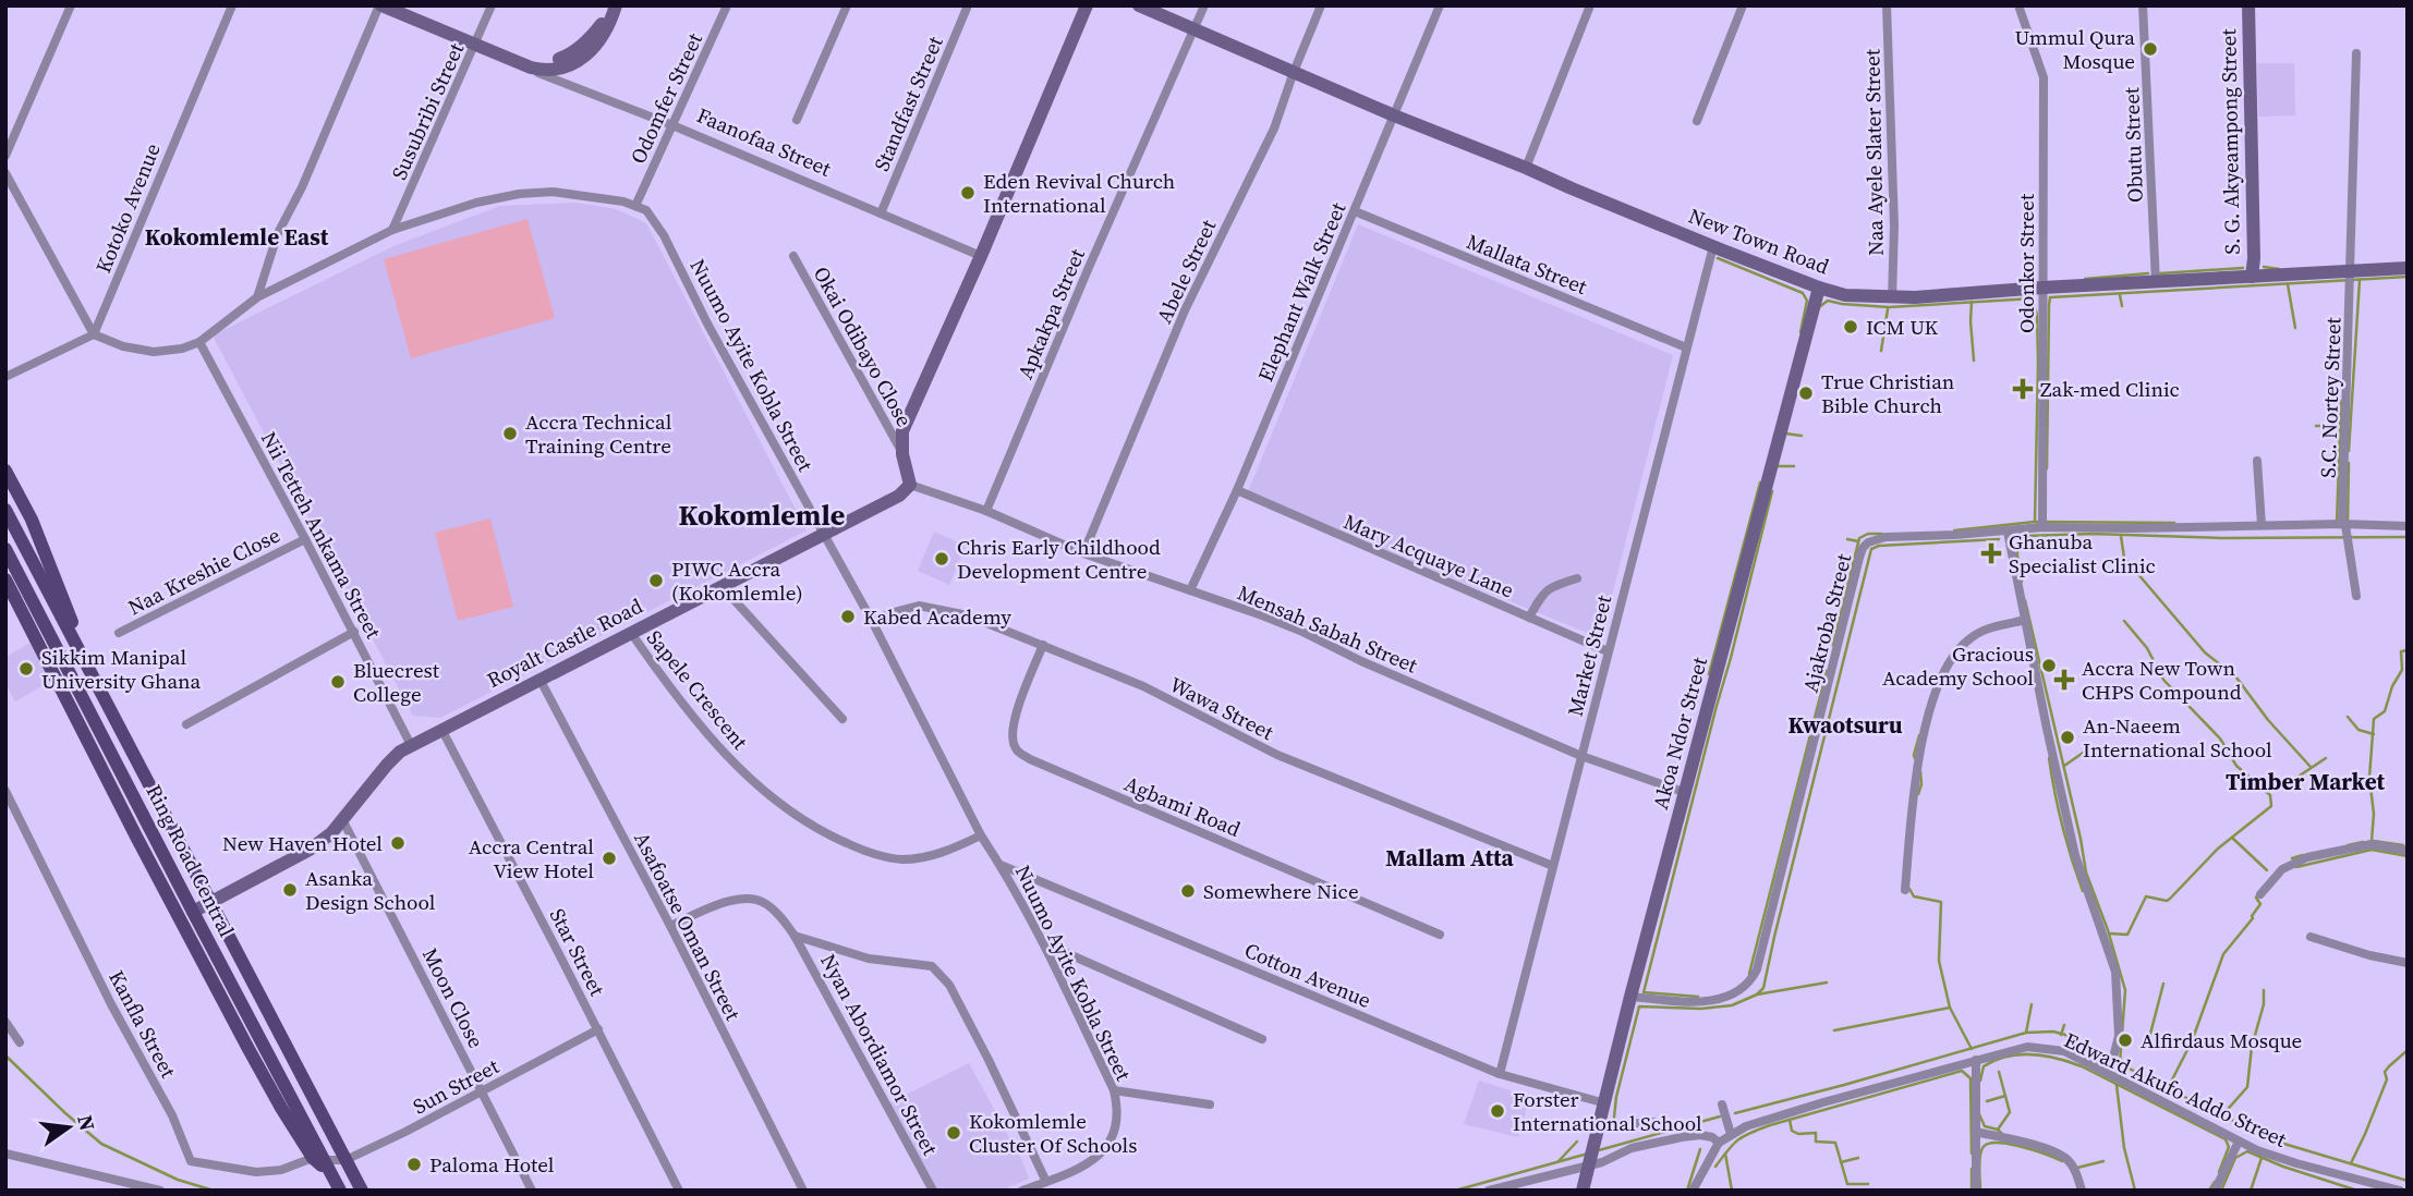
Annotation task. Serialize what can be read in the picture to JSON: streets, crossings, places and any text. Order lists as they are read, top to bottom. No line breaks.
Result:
{"streets":{"main road":["Ring Road Central"],"street":["Odomfer Street","Standfast Street","Susubribi Street","Faanofaa Street","S. G. Akyeampong Street","Obutu Street","Naa Ayele Slater Street","Kotoko Avenue","New Town Road","Mallata Street","Odonkor Street","Abele Street","Elephant Walk Street","Apkakpa Street","Okai Odibayo Close","Nuumo Ayite Kobla Street","S.C. Nortey Street","Nii Tetteh Ankama Street","Mary Acquaye Lane","Naa Kreshie Close","Ajakroba Street","Mensah Sabah Street","Royalt Castle Road","Market Street","Sapele Crescent","Wawa Street","Akoa Ndor Street","Agbami Road","Asafoatse Oman Street","Star Street","Cotton Avenue","Moon Close","Kanfla Street","Nyan Abordiamor Street","Sun Street","Edward Akufo Addo Street"]},"crossings":[["Odomfer Street","Faanofaa Street"],["Odomfer Street","Nuumo Ayite Kobla Street"],["Standfast Street","Faanofaa Street"],["S. G. Akyeampong Street","New Town Road"],["Obutu Street","New Town Road"],["Naa Ayele Slater Street","New Town Road"],["New Town Road","Odonkor Street"],["New Town Road","Abele Street"],["New Town Road","Elephant Walk Street"],["New Town Road","Apkakpa Street"],["New Town Road","S.C. Nortey Street"],["New Town Road","Market Street"],["New Town Road","Akoa Ndor Street"],["Mallata Street","Elephant Walk Street"],["Mallata Street","Market Street"],["Odonkor Street","Ajakroba Street"],["Abele Street","Mensah Sabah Street"],["Elephant Walk Street","Mary Acquaye Lane"],["Elephant Walk Street","Mensah Sabah Street"],["Apkakpa Street","Mensah Sabah Street"],["Nuumo Ayite Kobla Street","Royalt Castle Road"],["Nuumo Ayite Kobla Street","Sapele Crescent"],["Nuumo Ayite Kobla Street","Wawa Street"],["Nuumo Ayite Kobla Street","Cotton Avenue"],["S.C. Nortey Street","Ajakroba Street"],["Nii Tetteh Ankama Street","Naa Kreshie Close"],["Nii Tetteh Ankama Street","Royalt Castle Road"],["Mary Acquaye Lane","Market Street"],["Ajakroba Street","Akoa Ndor Street"],["Mensah Sabah Street","Royalt Castle Road"],["Mensah Sabah Street","Market Street"],["Mensah Sabah Street","Akoa Ndor Street"],["Royalt Castle Road","Sapele Crescent"],["Royalt Castle Road","Ring Road Central"],["Royalt Castle Road","Asafoatse Oman Street"],["Royalt Castle Road","Star Street"],["Royalt Castle Road","Moon Close"],["Market Street","Wawa Street"],["Market Street","Cotton Avenue"],["Wawa Street","Agbami Road"],["Akoa Ndor Street","Cotton Avenue"],["Ring Road Central","Kanfla Street"],["Ring Road Central","Sun Street"],["Asafoatse Oman Street","Nyan Abordiamor Street"],["Star Street","Sun Street"],["Moon Close","Sun Street"],["Kanfla Street","Sun Street"]],"districts":["Kokomlemle East","Kokomlemle","Kwaotsuru","Timber Market","Mallam Atta"],"places":{"other":["Ummul Qura Mosque","Eden Revival Church International","ICM UK","True Christian Bible Church","Accra Technical Training Centre","Chris Early Childhood Development Centre","PIWC Accra (Kokomlemle)","Kabed Academy","Gracious Academy School","Sikkim Manipal University Ghana","Bluecrest College","An-Naeem International School","New Haven Hotel","Accra Central View Hotel","Asanka Design School","Somewhere Nice","Alfirdaus Mosque","Forster International School","Kokomlemle Cluster Of Schools","Paloma Hotel"],"health":["Zak-med Clinic","Ghanuba Specialist Clinic","Accra New Town CHPS Compound"]},"north":"right"}
